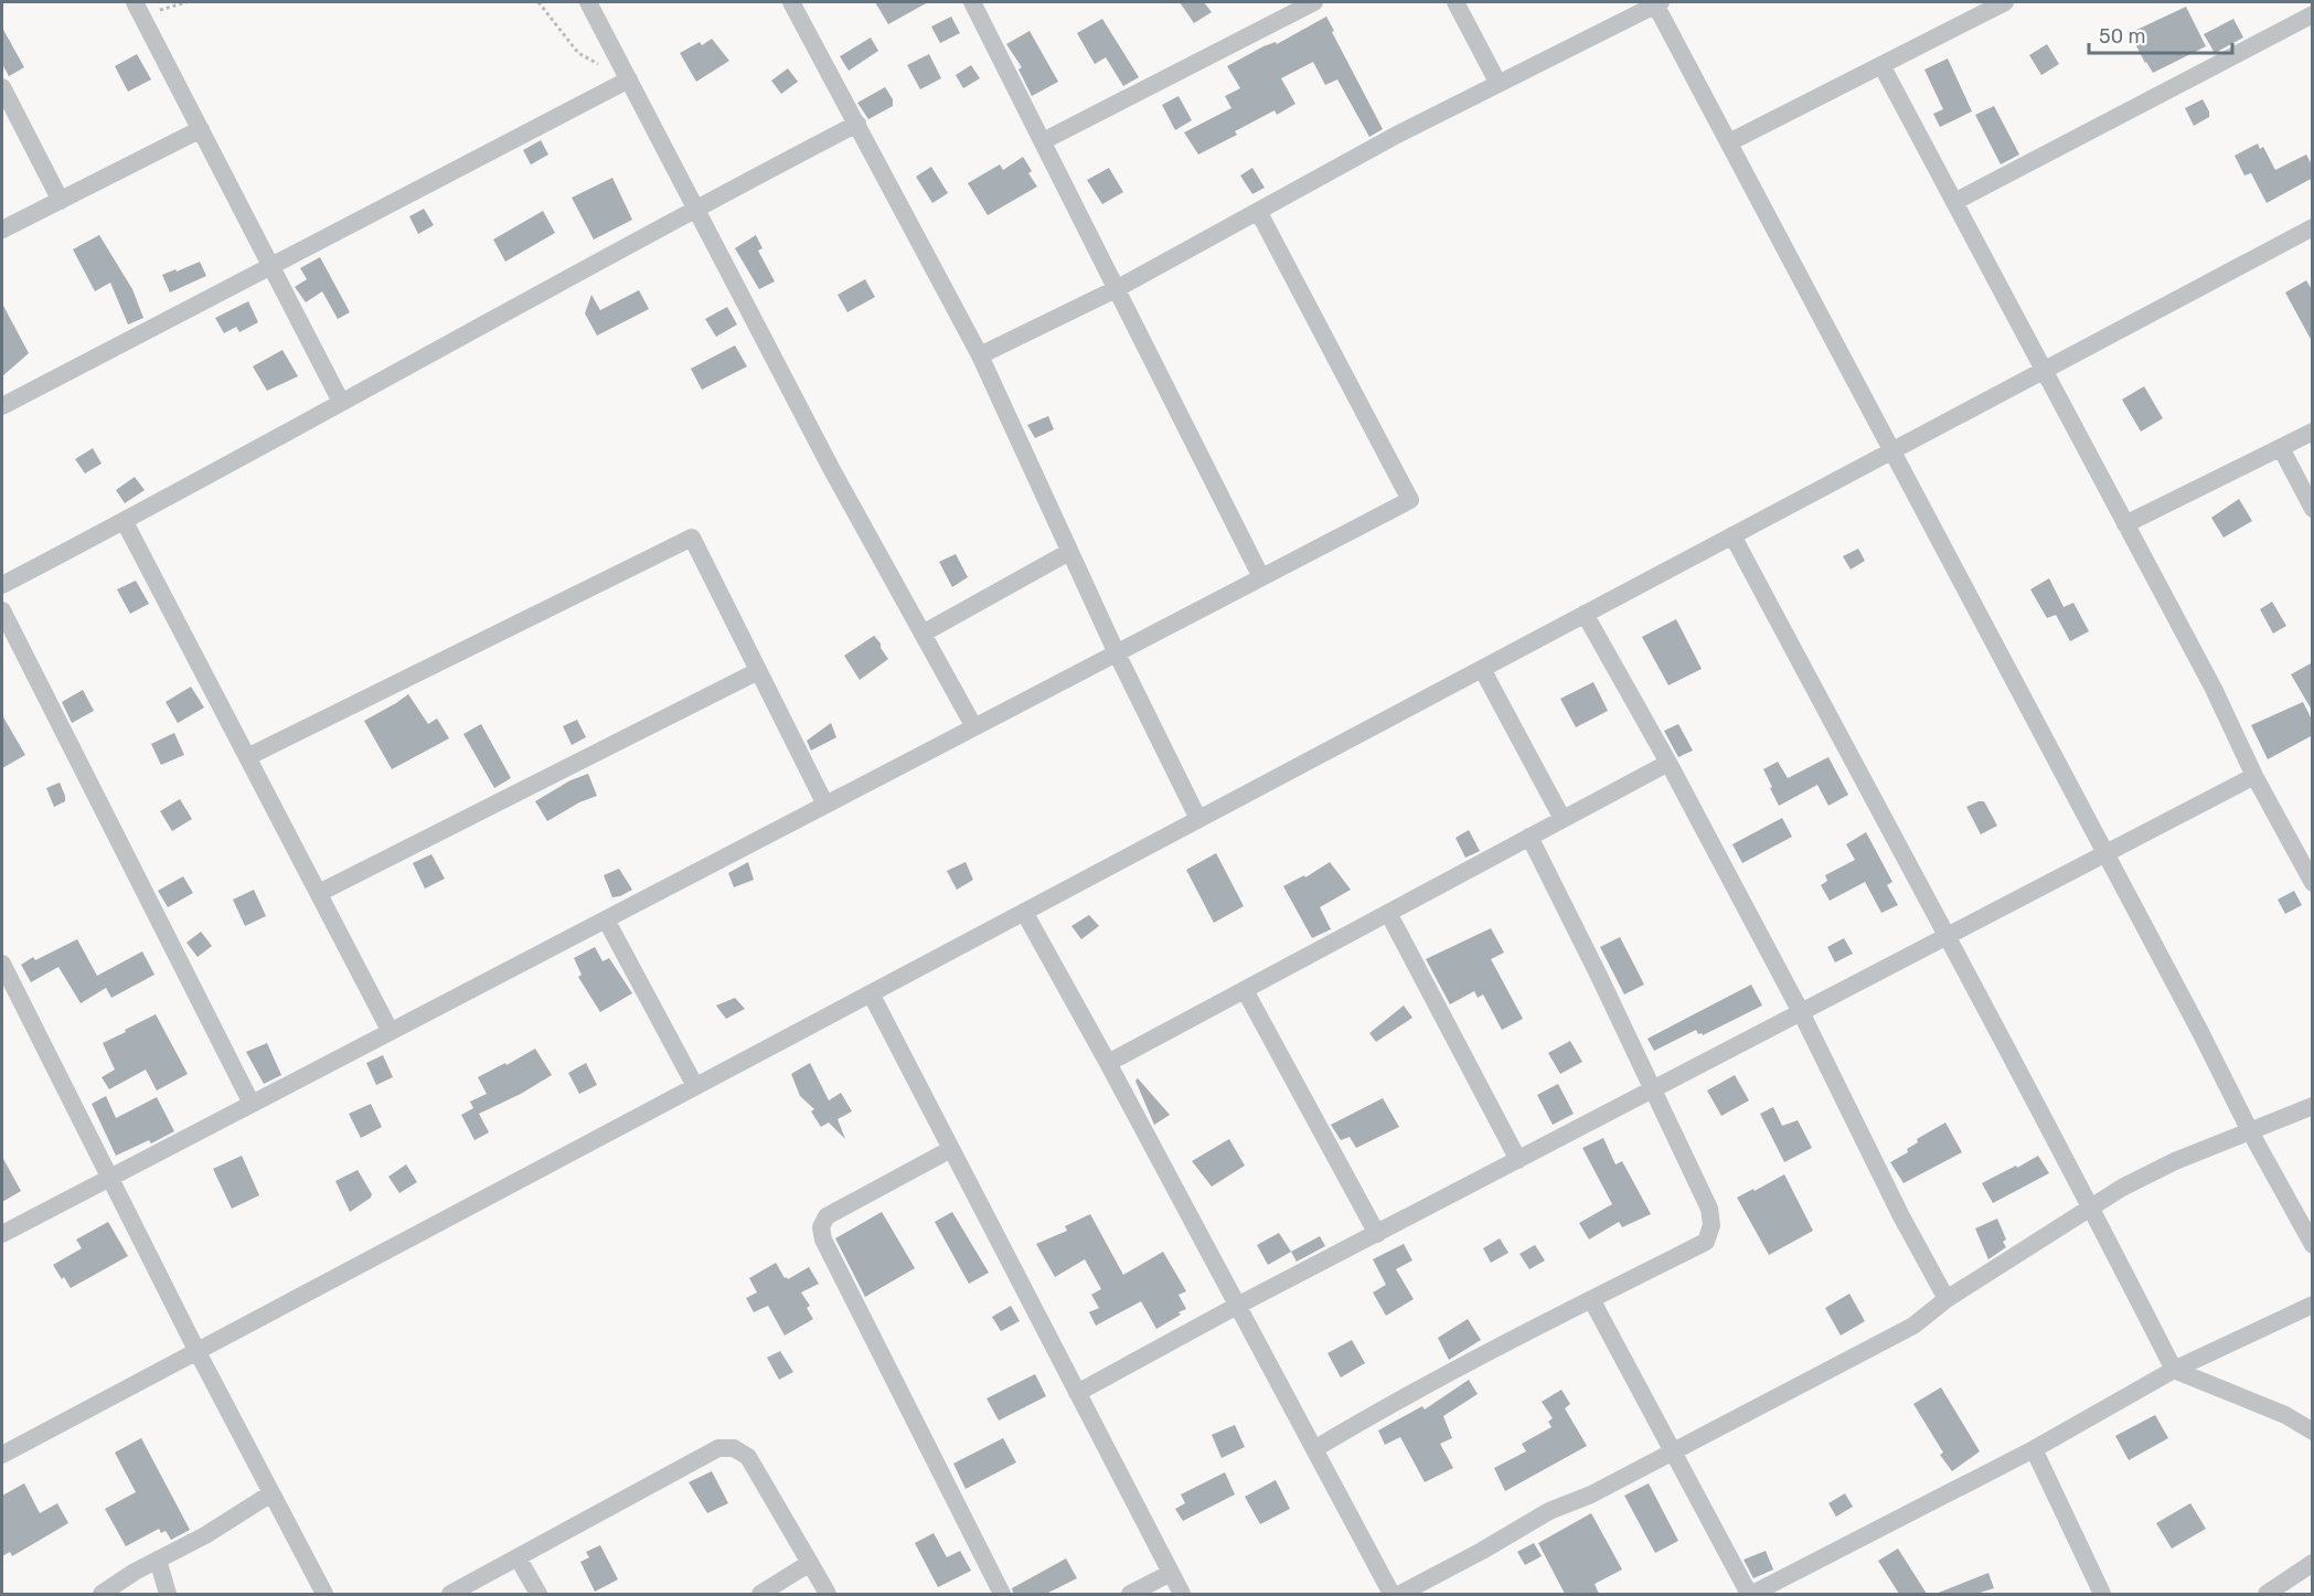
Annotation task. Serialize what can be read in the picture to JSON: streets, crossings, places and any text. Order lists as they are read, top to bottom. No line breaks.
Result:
{"scale_bar":"50 m"}
